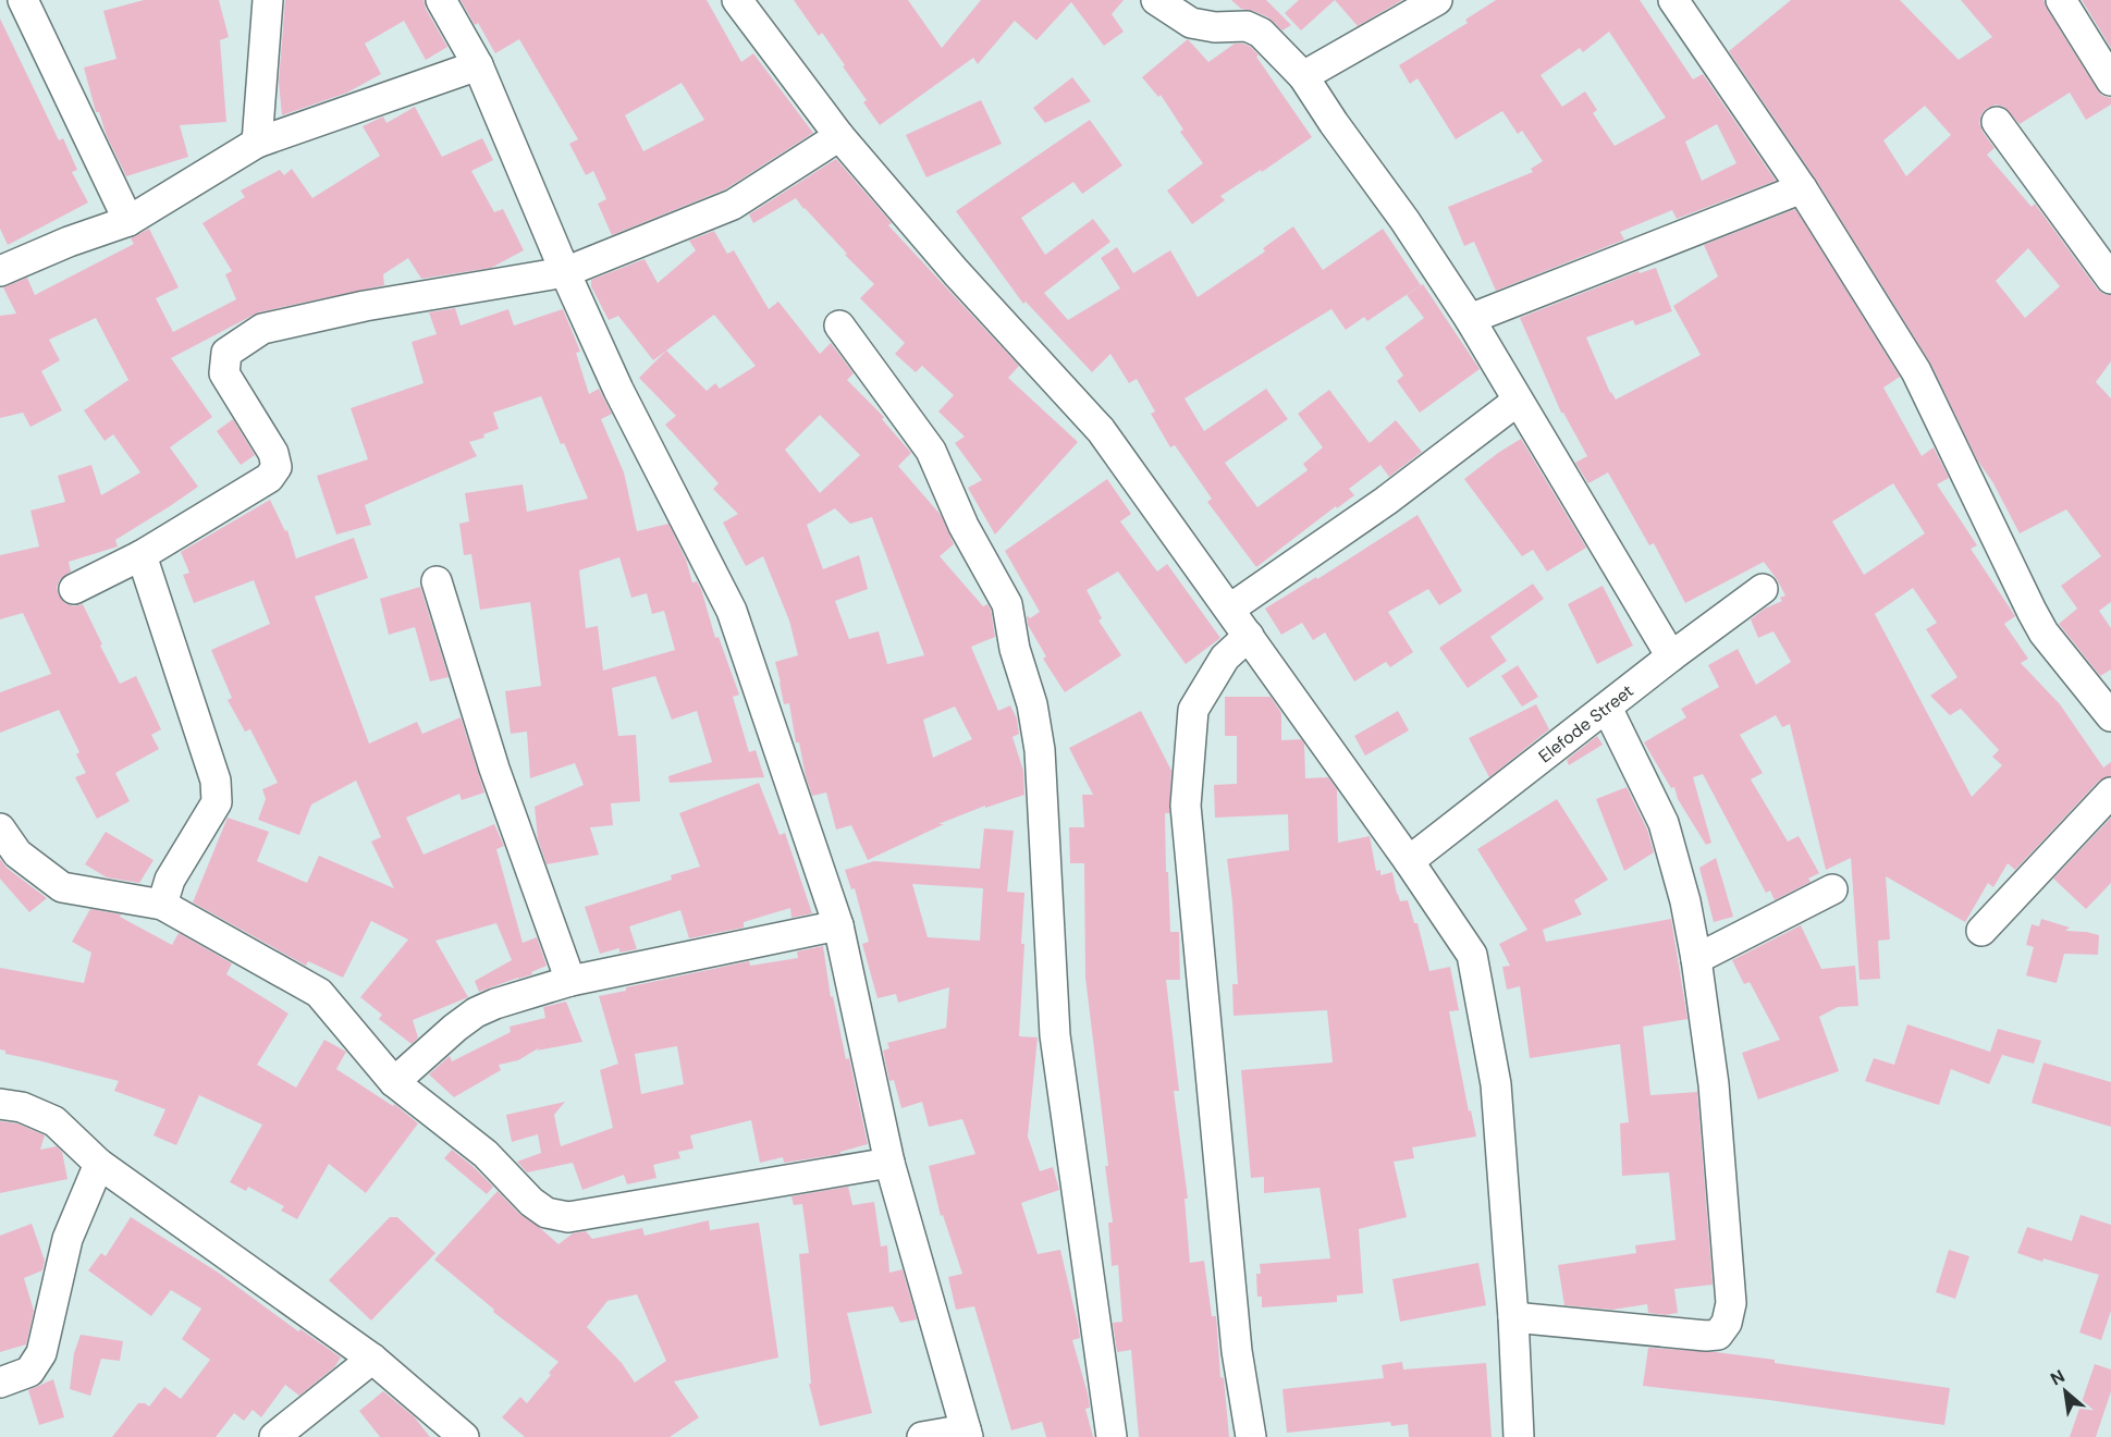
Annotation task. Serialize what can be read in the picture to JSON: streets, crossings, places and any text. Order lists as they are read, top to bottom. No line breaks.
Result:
{"streets":{"street":["Elefode Street"]},"north":"top left"}
